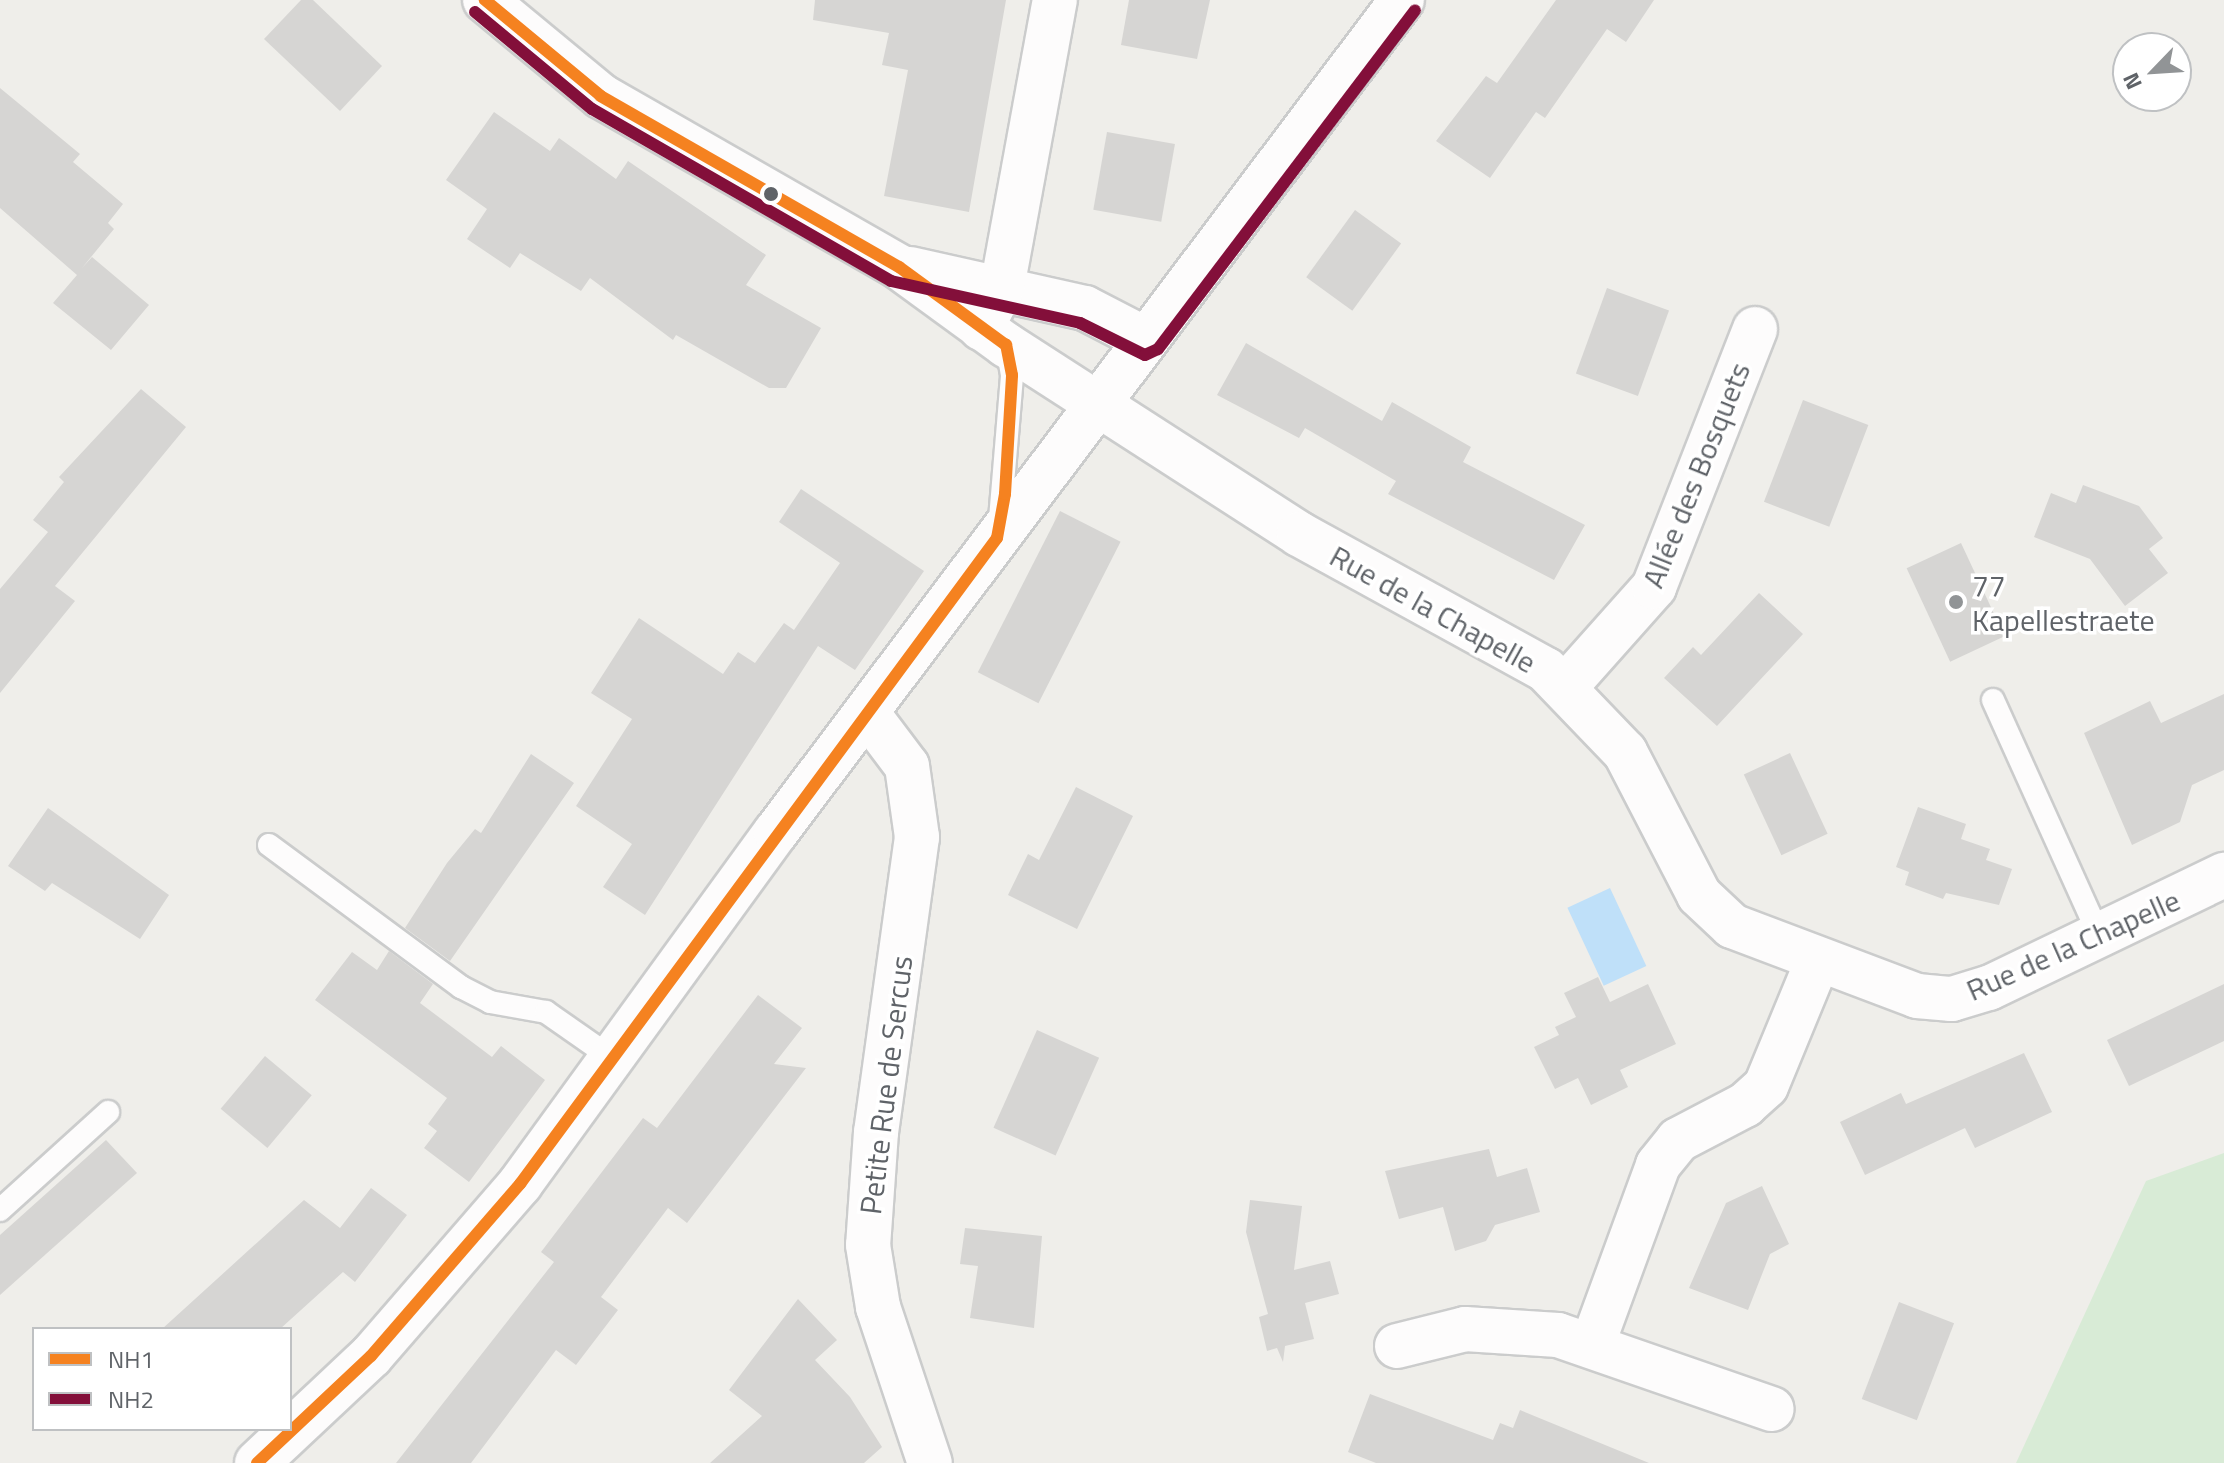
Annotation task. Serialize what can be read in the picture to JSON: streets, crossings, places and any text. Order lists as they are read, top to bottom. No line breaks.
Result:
{"streets":{"street":["Allée des Bosquets","Rue de la Chapelle","Petite Rue de Sercus"]},"crossings":[["Allée des Bosquets","Rue de la Chapelle"]],"places":["77 Kapellestraete"],"lines":["transit line NH1","transit line NH2"],"legend":["NH1","NH2"],"north":"bottom left"}
